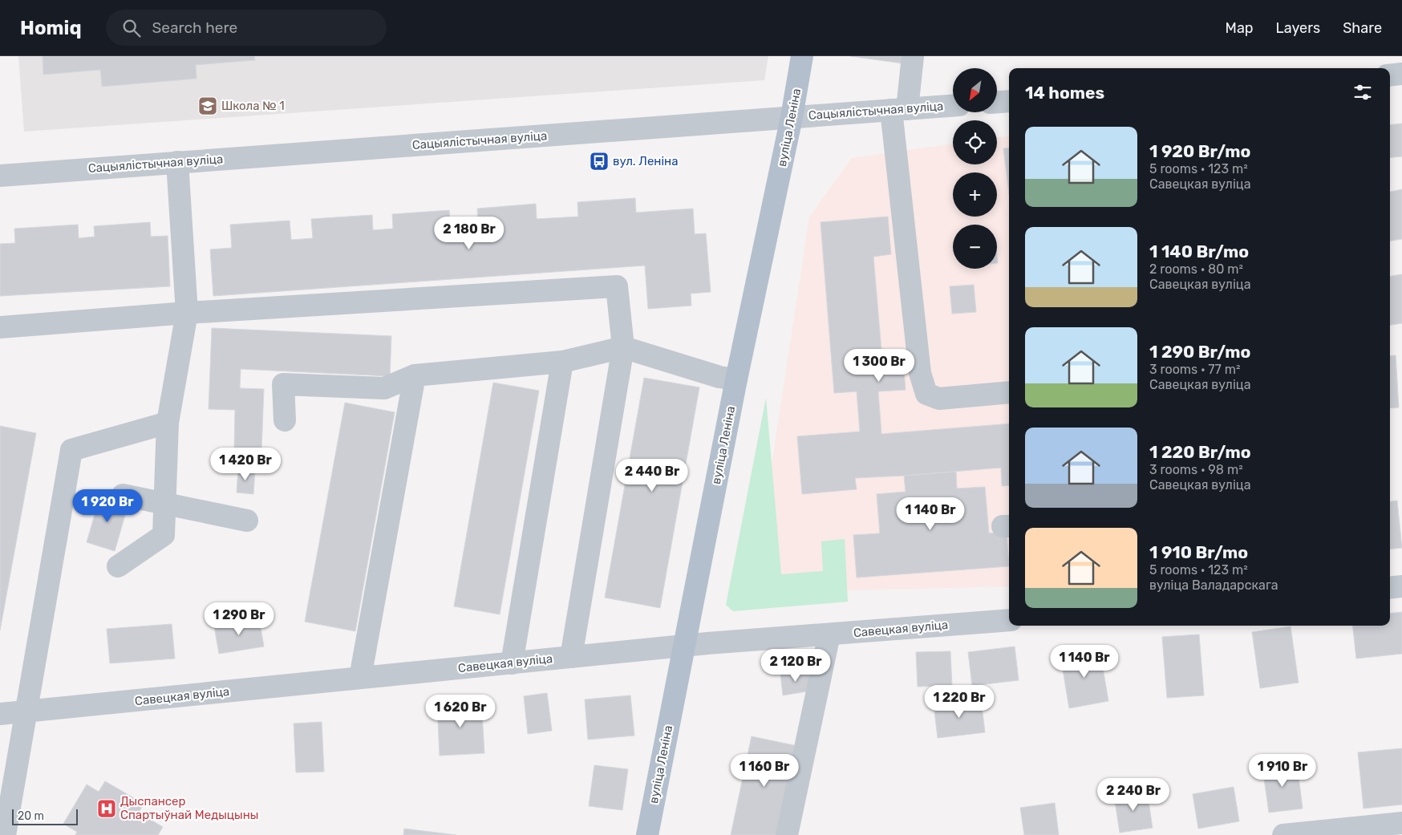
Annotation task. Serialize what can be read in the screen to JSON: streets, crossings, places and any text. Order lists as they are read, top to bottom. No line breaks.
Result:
{"streets":{"main road":["вуліца Леніна"],"street":["Сацыялістычная вуліца","Савецкая вуліца"]},"crossings":[["Сацыялістычная вуліца","вуліца Леніна"],["вуліца Леніна","Савецкая вуліца"]],"places":{"school or university":["Школа № 1"],"bus stop":["вул. Леніна"],"hospital":["Дыспансер Спартыўнай Медыцыны"]},"scale_bar":"20 m","north":"bottom left","page":{"header":"Homiq","search":"Search here","nav":["Map","Layers","Share"],"map_buttons":["+","−"],"heading":"14 homes","list":[{"name":"1 920 Br/mo","note":"5 rooms · 123 m² · Савецкая вуліца"},{"name":"1 140 Br/mo","note":"2 rooms · 80 m² · Савецкая вуліца"},{"name":"1 290 Br/mo","note":"3 rooms · 77 m² · Савецкая вуліца"},{"name":"1 220 Br/mo","note":"3 rooms · 98 m² · Савецкая вуліца"},{"name":"1 910 Br/mo","note":"5 rooms · 123 m² · вуліца Валадарскага"}],"price":["2 180 Br","1 300 Br","1 420 Br","2 440 Br","1 920 Br","1 140 Br","1 290 Br","1 140 Br","2 120 Br","1 220 Br","1 620 Br","1 160 Br","1 910 Br","2 240 Br"],"scale":"20 m"}}
